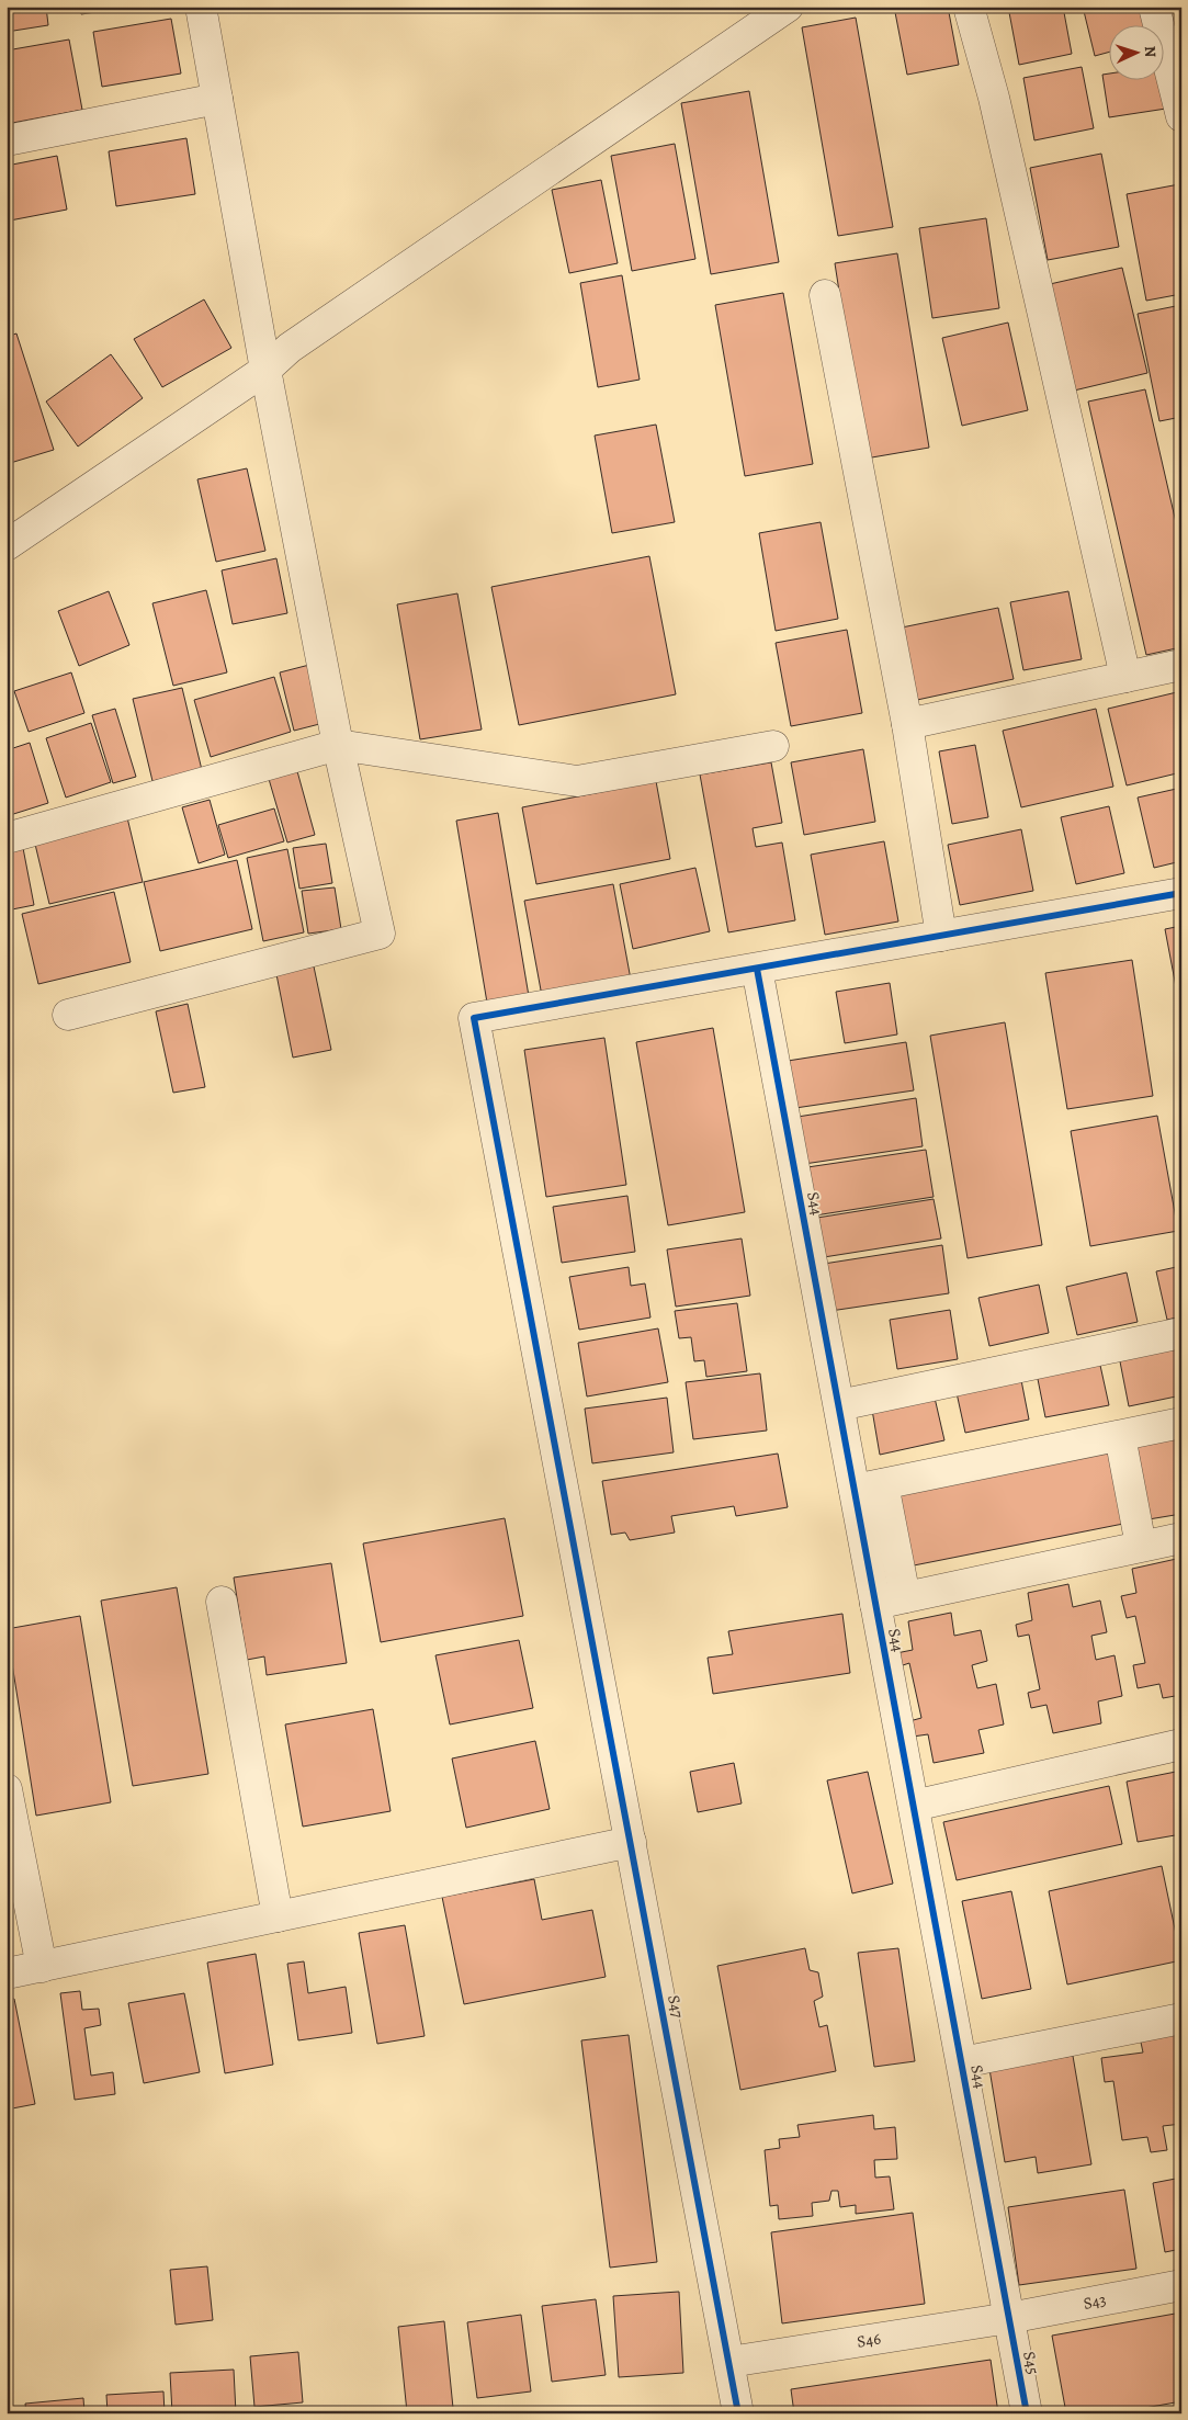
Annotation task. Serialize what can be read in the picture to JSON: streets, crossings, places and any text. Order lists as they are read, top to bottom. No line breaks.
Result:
{"streets":{"street":["S44","S47","S43","S46","S45"]},"crossings":[["S44","S47"],["S44","S43"],["S44","S46"],["S44","S45"],["S47","S46"],["S43","S46"],["S43","S45"],["S46","S45"]],"north":"right"}
